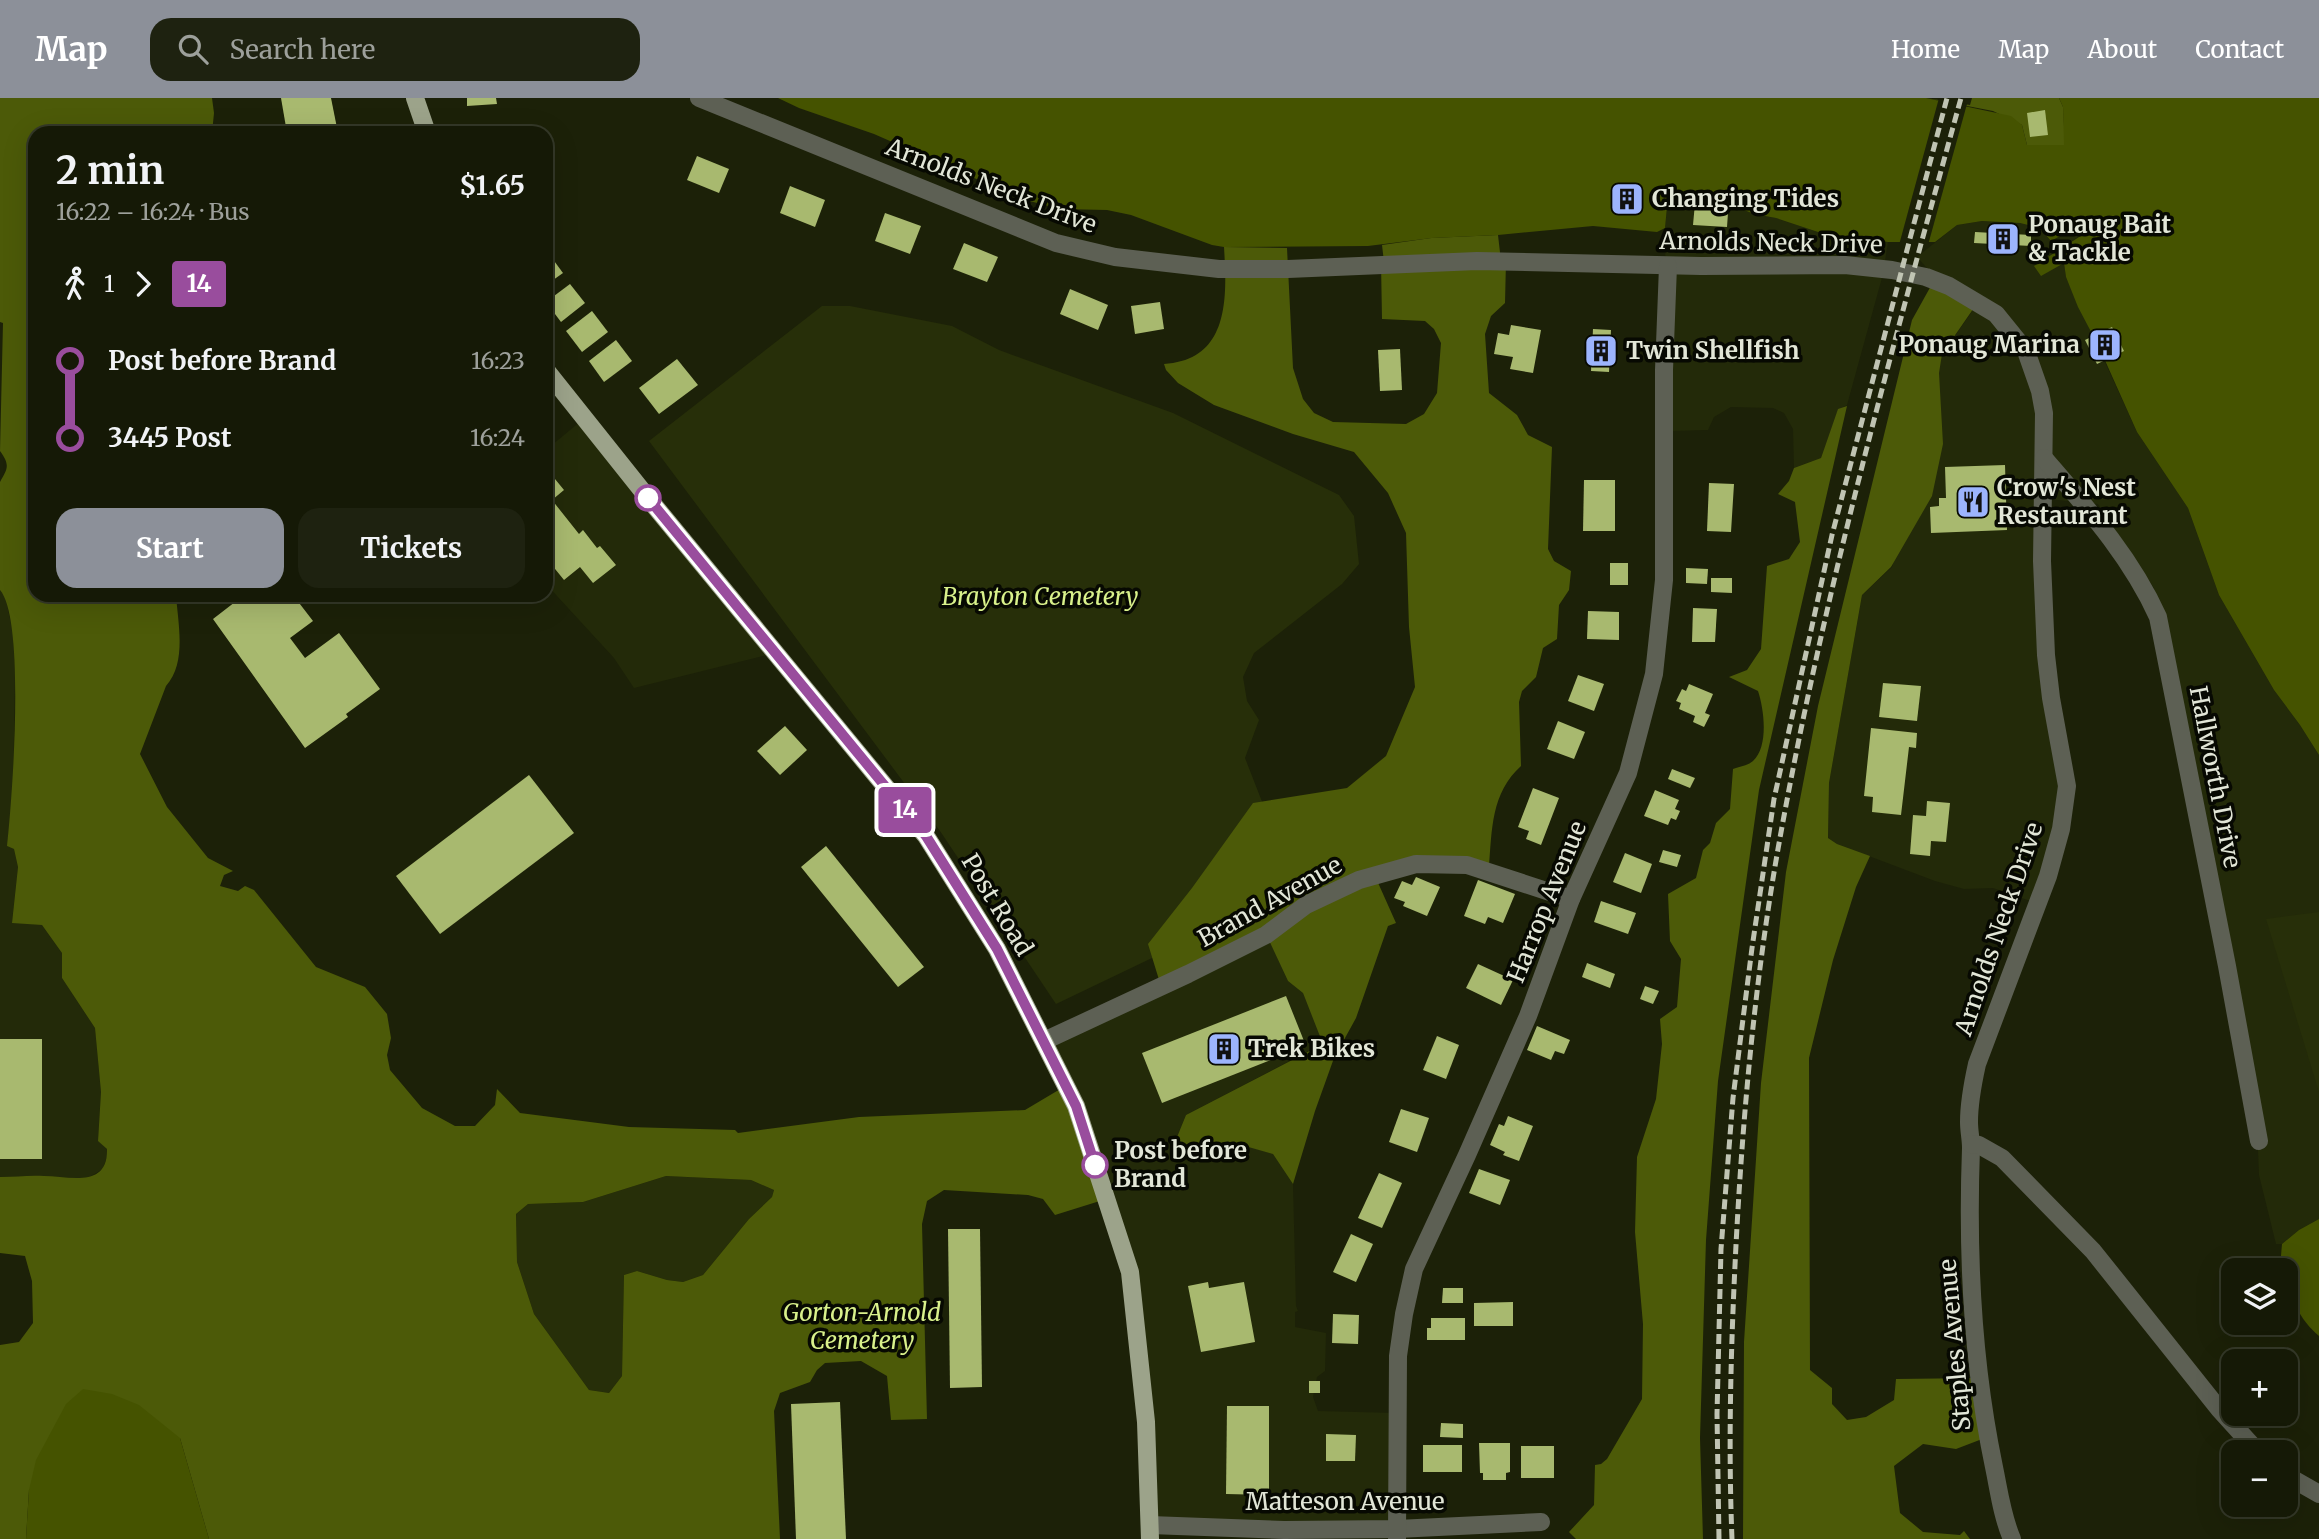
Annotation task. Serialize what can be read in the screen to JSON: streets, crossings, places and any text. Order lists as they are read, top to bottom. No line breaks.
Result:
{"streets":{"main road":["Post Road"],"street":["Arnolds Neck Drive","Hallworth Drive","Brand Avenue","Harrop Avenue","Staples Avenue","Matteson Avenue"]},"crossings":[["Arnolds Neck Drive","Hallworth Drive"],["Arnolds Neck Drive","Harrop Avenue"],["Arnolds Neck Drive","Staples Avenue"],["Brand Avenue","Harrop Avenue"],["Brand Avenue","Post Road"],["Harrop Avenue","Matteson Avenue"],["Post Road","Matteson Avenue"]],"parks":["Brayton Cemetery","Gorton-Arnold Cemetery"],"places":{"building":["Changing Tides","Ponaug Bait & Tackle","Ponaug Marina","Twin Shellfish","Trek Bikes"],"restaurant":["Crow's Nest Restaurant"],"other":["Post before Brand"]},"lines":["bus line 14"],"page":{"header":"Map","search":"Search here","nav":["Home","Map","About","Contact"],"on_map":"14","heading":["2 min","16:22 – 16:24 · Bus","$1.65"],"legs":["1","14"],"list":[{"name":"Post before Brand","value":"16:23"},{"name":"3445 Post","value":"16:24"}],"buttons":["Start","Tickets"],"map_buttons":["+","−"]}}
